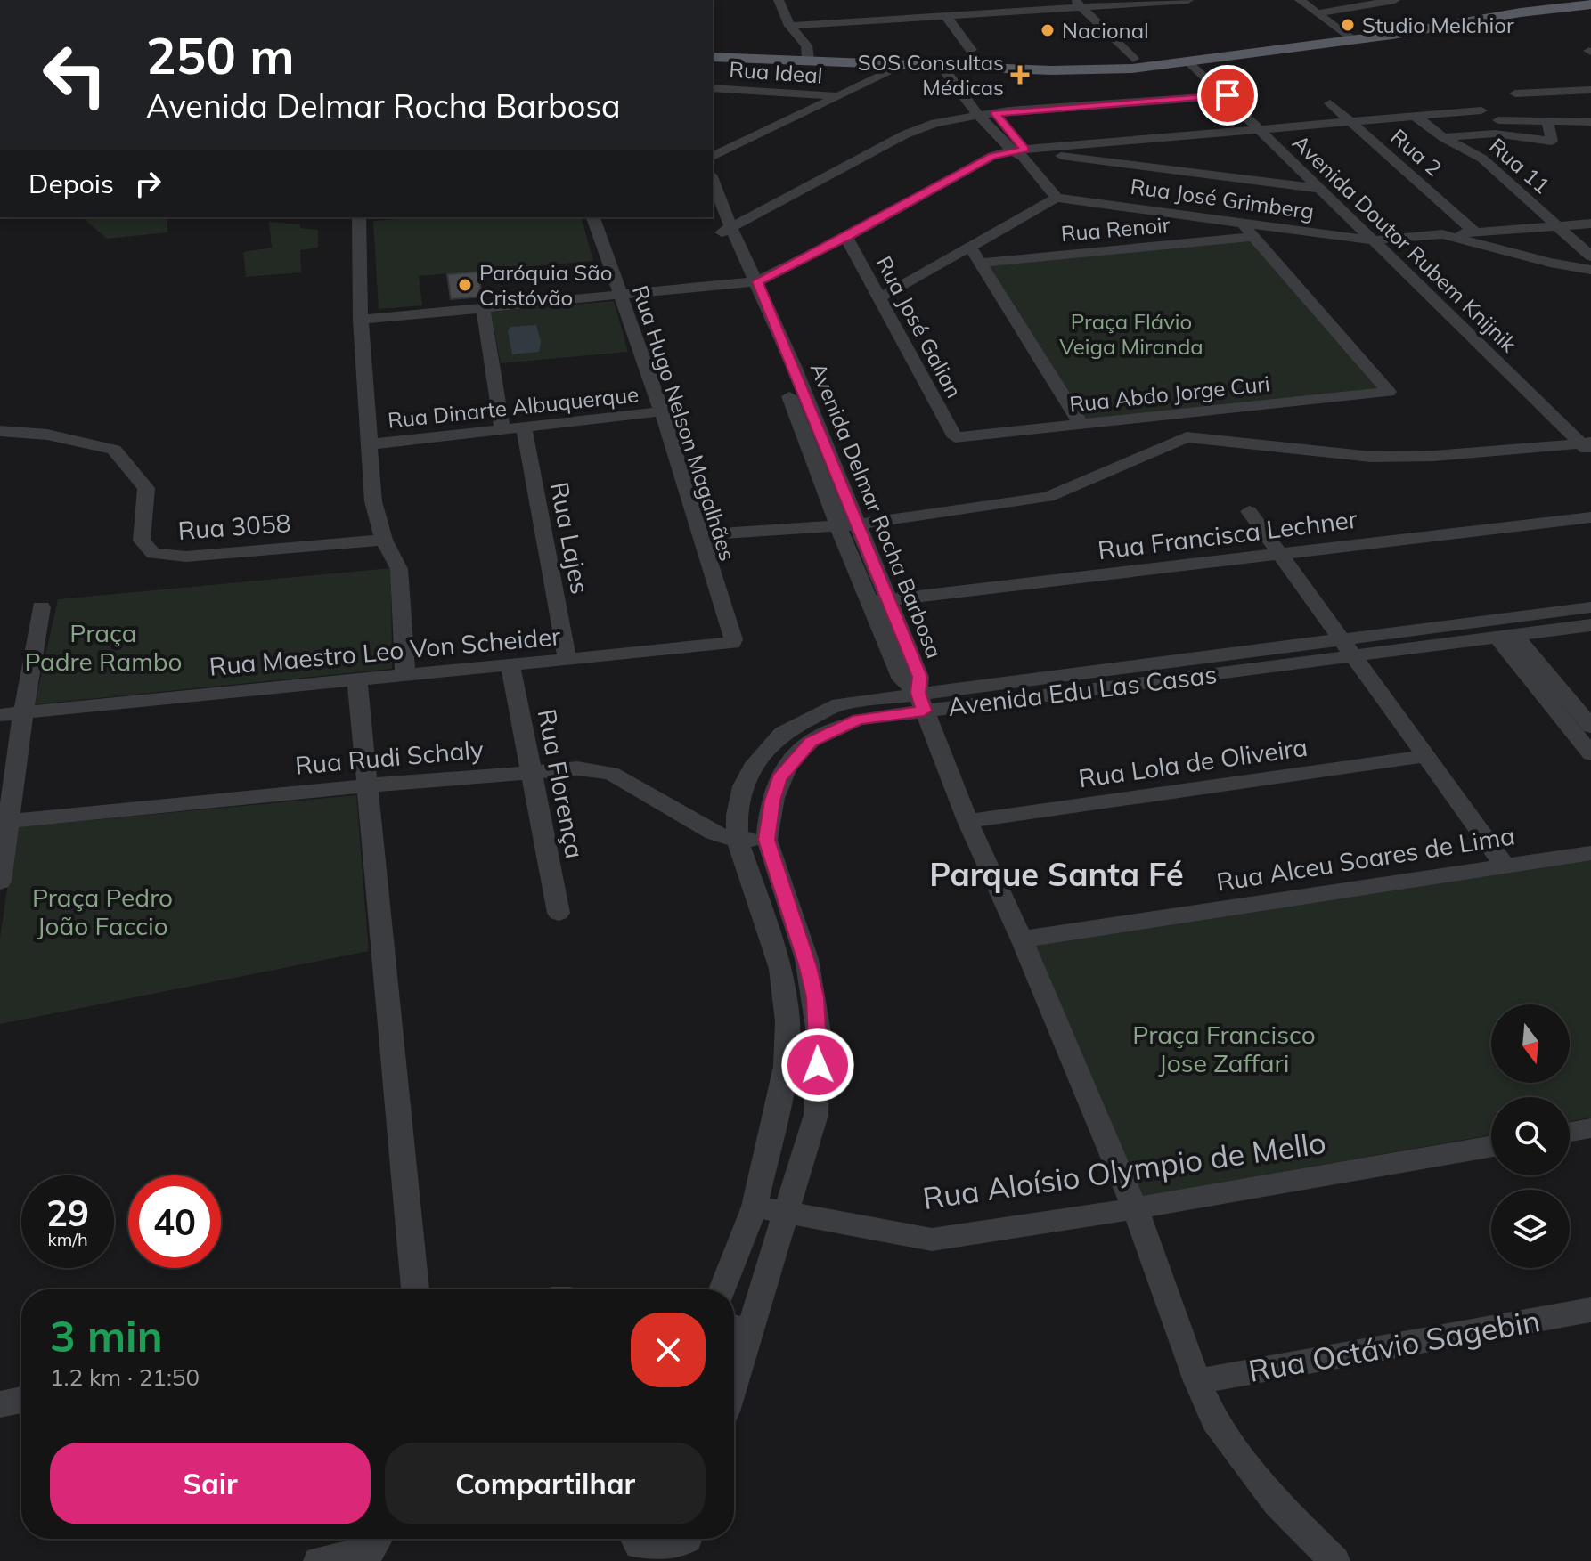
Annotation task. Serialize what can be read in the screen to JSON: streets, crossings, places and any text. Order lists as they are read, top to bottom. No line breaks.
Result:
{"streets":{"street":["Rua Ideal","Rua 2","Rua 11","Rua José Grimberg","Rua Renoir","Avenida Doutor Rubem Knijnik","Rua José Galian","Rua Abdo Jorge Curi","Rua Dinarte Albuquerque","Rua Hugo Nelson Magalhães","Avenida Delmar Rocha Barbosa","Rua 3058","Rua Francisca Lechner","Rua Lajes","Rua Maestro Leo Von Scheider","Avenida Edu Las Casas","Rua Rudi Schaly","Rua Lola de Oliveira","Rua Florença","Rua Alceu Soares de Lima","Rua Aloísio Olympio de Mello","Rua Octávio Sagebin"]},"crossings":[["Rua José Grimberg","Avenida Doutor Rubem Knijnik"],["Rua Renoir","Rua Abdo Jorge Curi"],["Rua José Galian","Rua Abdo Jorge Curi"],["Rua Dinarte Albuquerque","Rua Hugo Nelson Magalhães"],["Rua Dinarte Albuquerque","Rua Lajes"],["Rua Hugo Nelson Magalhães","Rua Maestro Leo Von Scheider"],["Avenida Delmar Rocha Barbosa","Rua Francisca Lechner"],["Avenida Delmar Rocha Barbosa","Avenida Edu Las Casas"],["Avenida Delmar Rocha Barbosa","Rua Lola de Oliveira"],["Avenida Delmar Rocha Barbosa","Rua Alceu Soares de Lima"],["Avenida Delmar Rocha Barbosa","Rua Aloísio Olympio de Mello"],["Avenida Delmar Rocha Barbosa","Rua Octávio Sagebin"],["Rua Lajes","Rua Maestro Leo Von Scheider"],["Rua Maestro Leo Von Scheider","Rua Florença"],["Avenida Edu Las Casas","Rua Rudi Schaly"],["Avenida Edu Las Casas","Rua Aloísio Olympio de Mello"],["Rua Rudi Schaly","Rua Florença"]],"districts":["Parque Santa Fé"],"parks":["Praça Flávio Veiga Miranda","Praça Padre Rambo","Praça Pedro João Faccio","Praça Francisco Jose Zaffari"],"places":{"other":["Studio Melchior","Nacional","Paróquia São Cristóvão"],"health":["SOS Consultas Médicas"]},"north":"bottom","page":{"turn":["250 m","Avenida Delmar Rocha Barbosa"],"then":"Depois","speed":"29 km/h","limit":"40","heading":["3 min","1.2 km · 21:50"],"buttons":["Sair","Compartilhar"]}}
